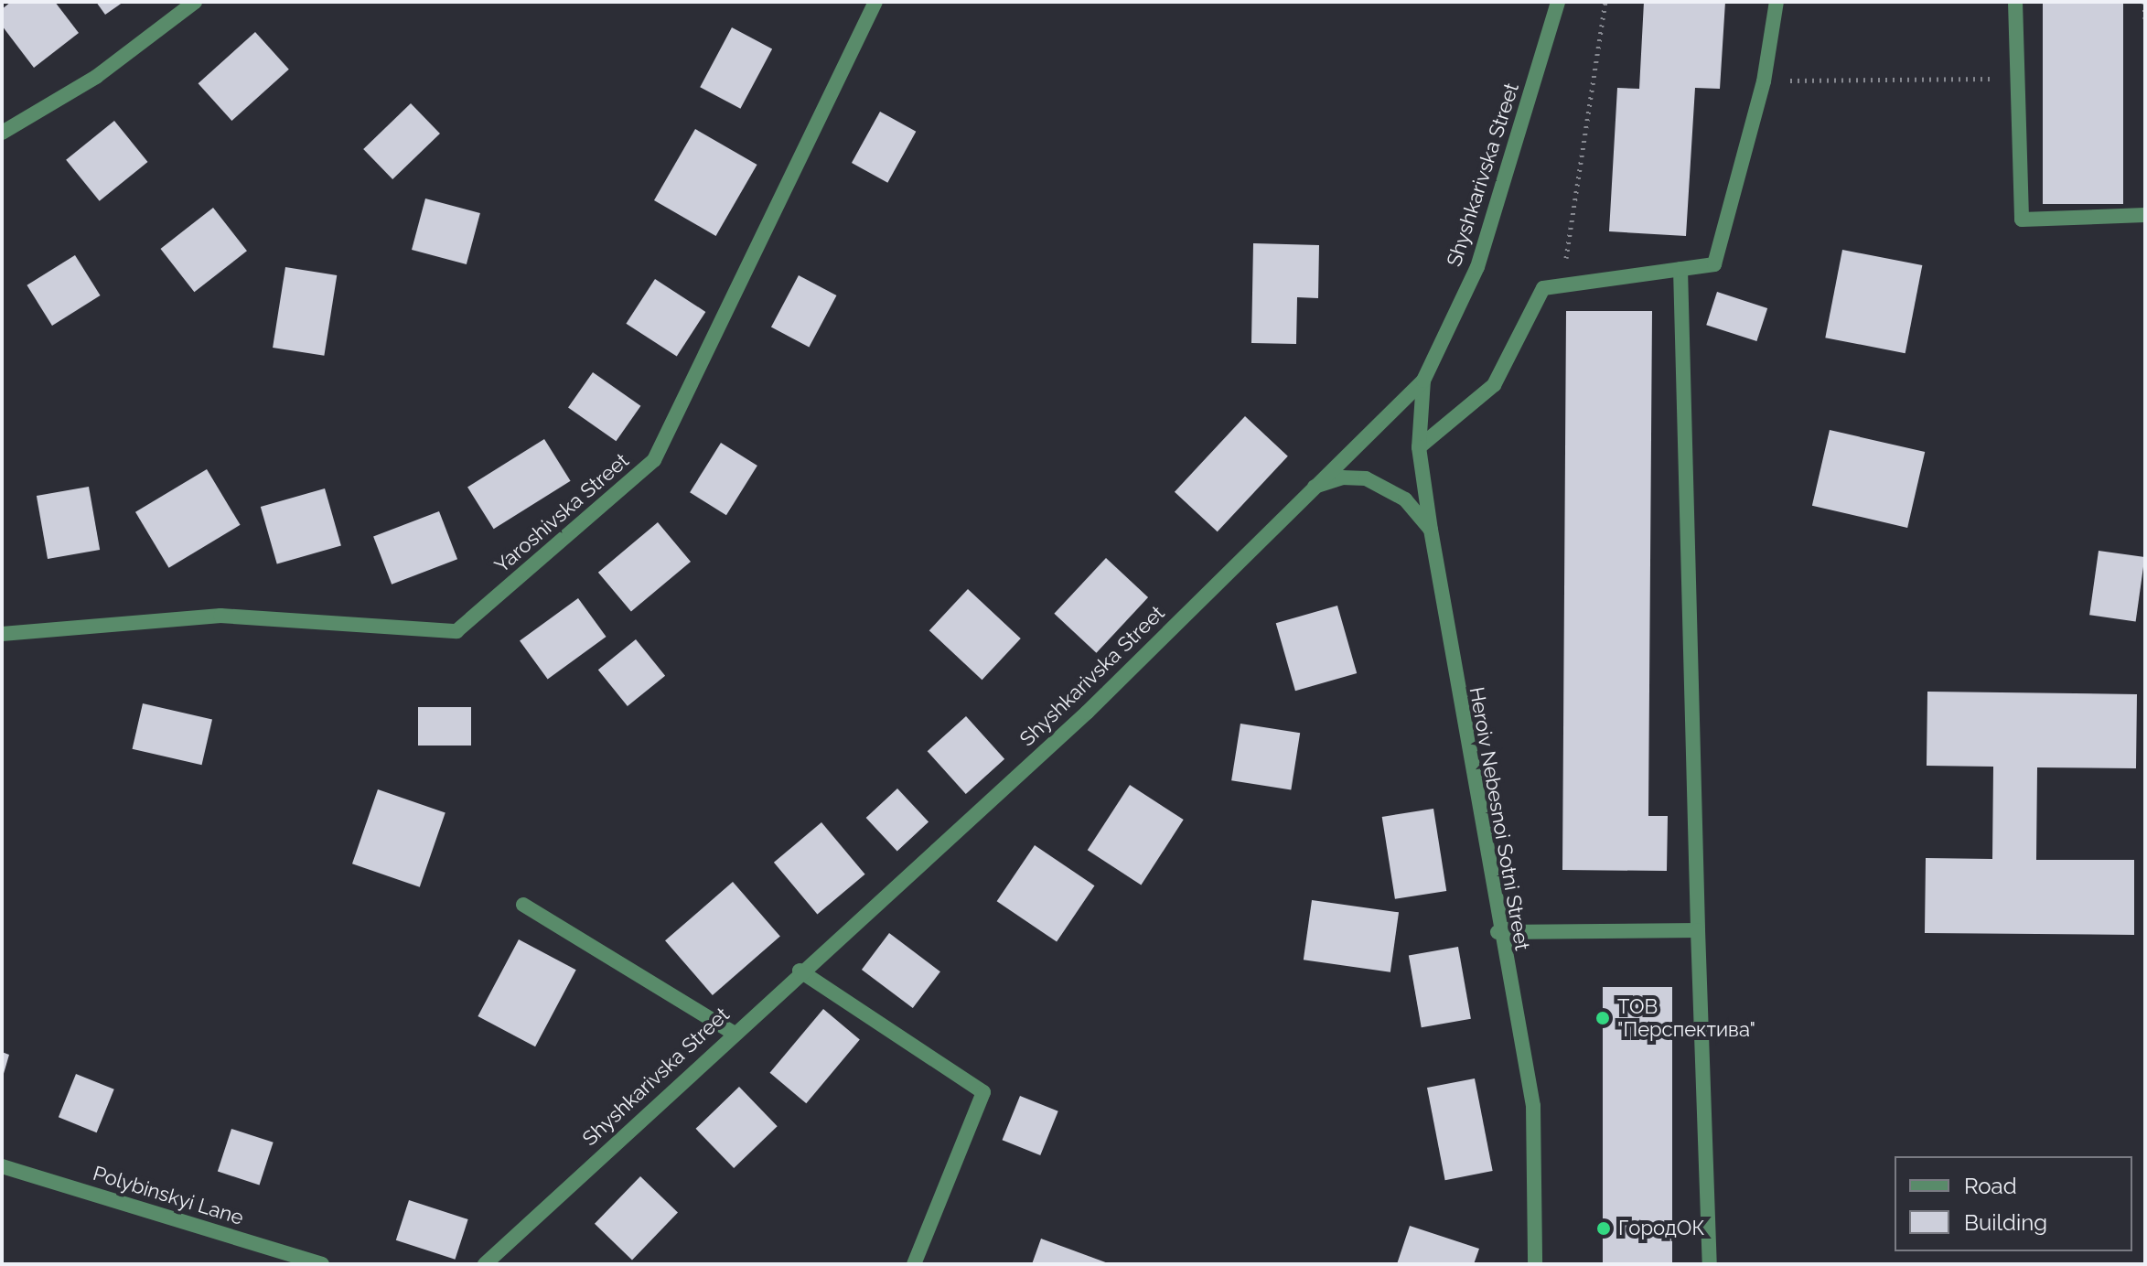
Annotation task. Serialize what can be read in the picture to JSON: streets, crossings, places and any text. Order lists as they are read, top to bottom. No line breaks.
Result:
{"streets":{"street":["Shyshkarivska Street","Yaroshivska Street","Heroiv Nebesnoi Sotni Street","Polybinskyi Lane"]},"crossings":[["Shyshkarivska Street","Heroiv Nebesnoi Sotni Street"]],"places":["ТОВ \"Перспектива\"","ГородОК"],"legend":["Road","Building"]}
